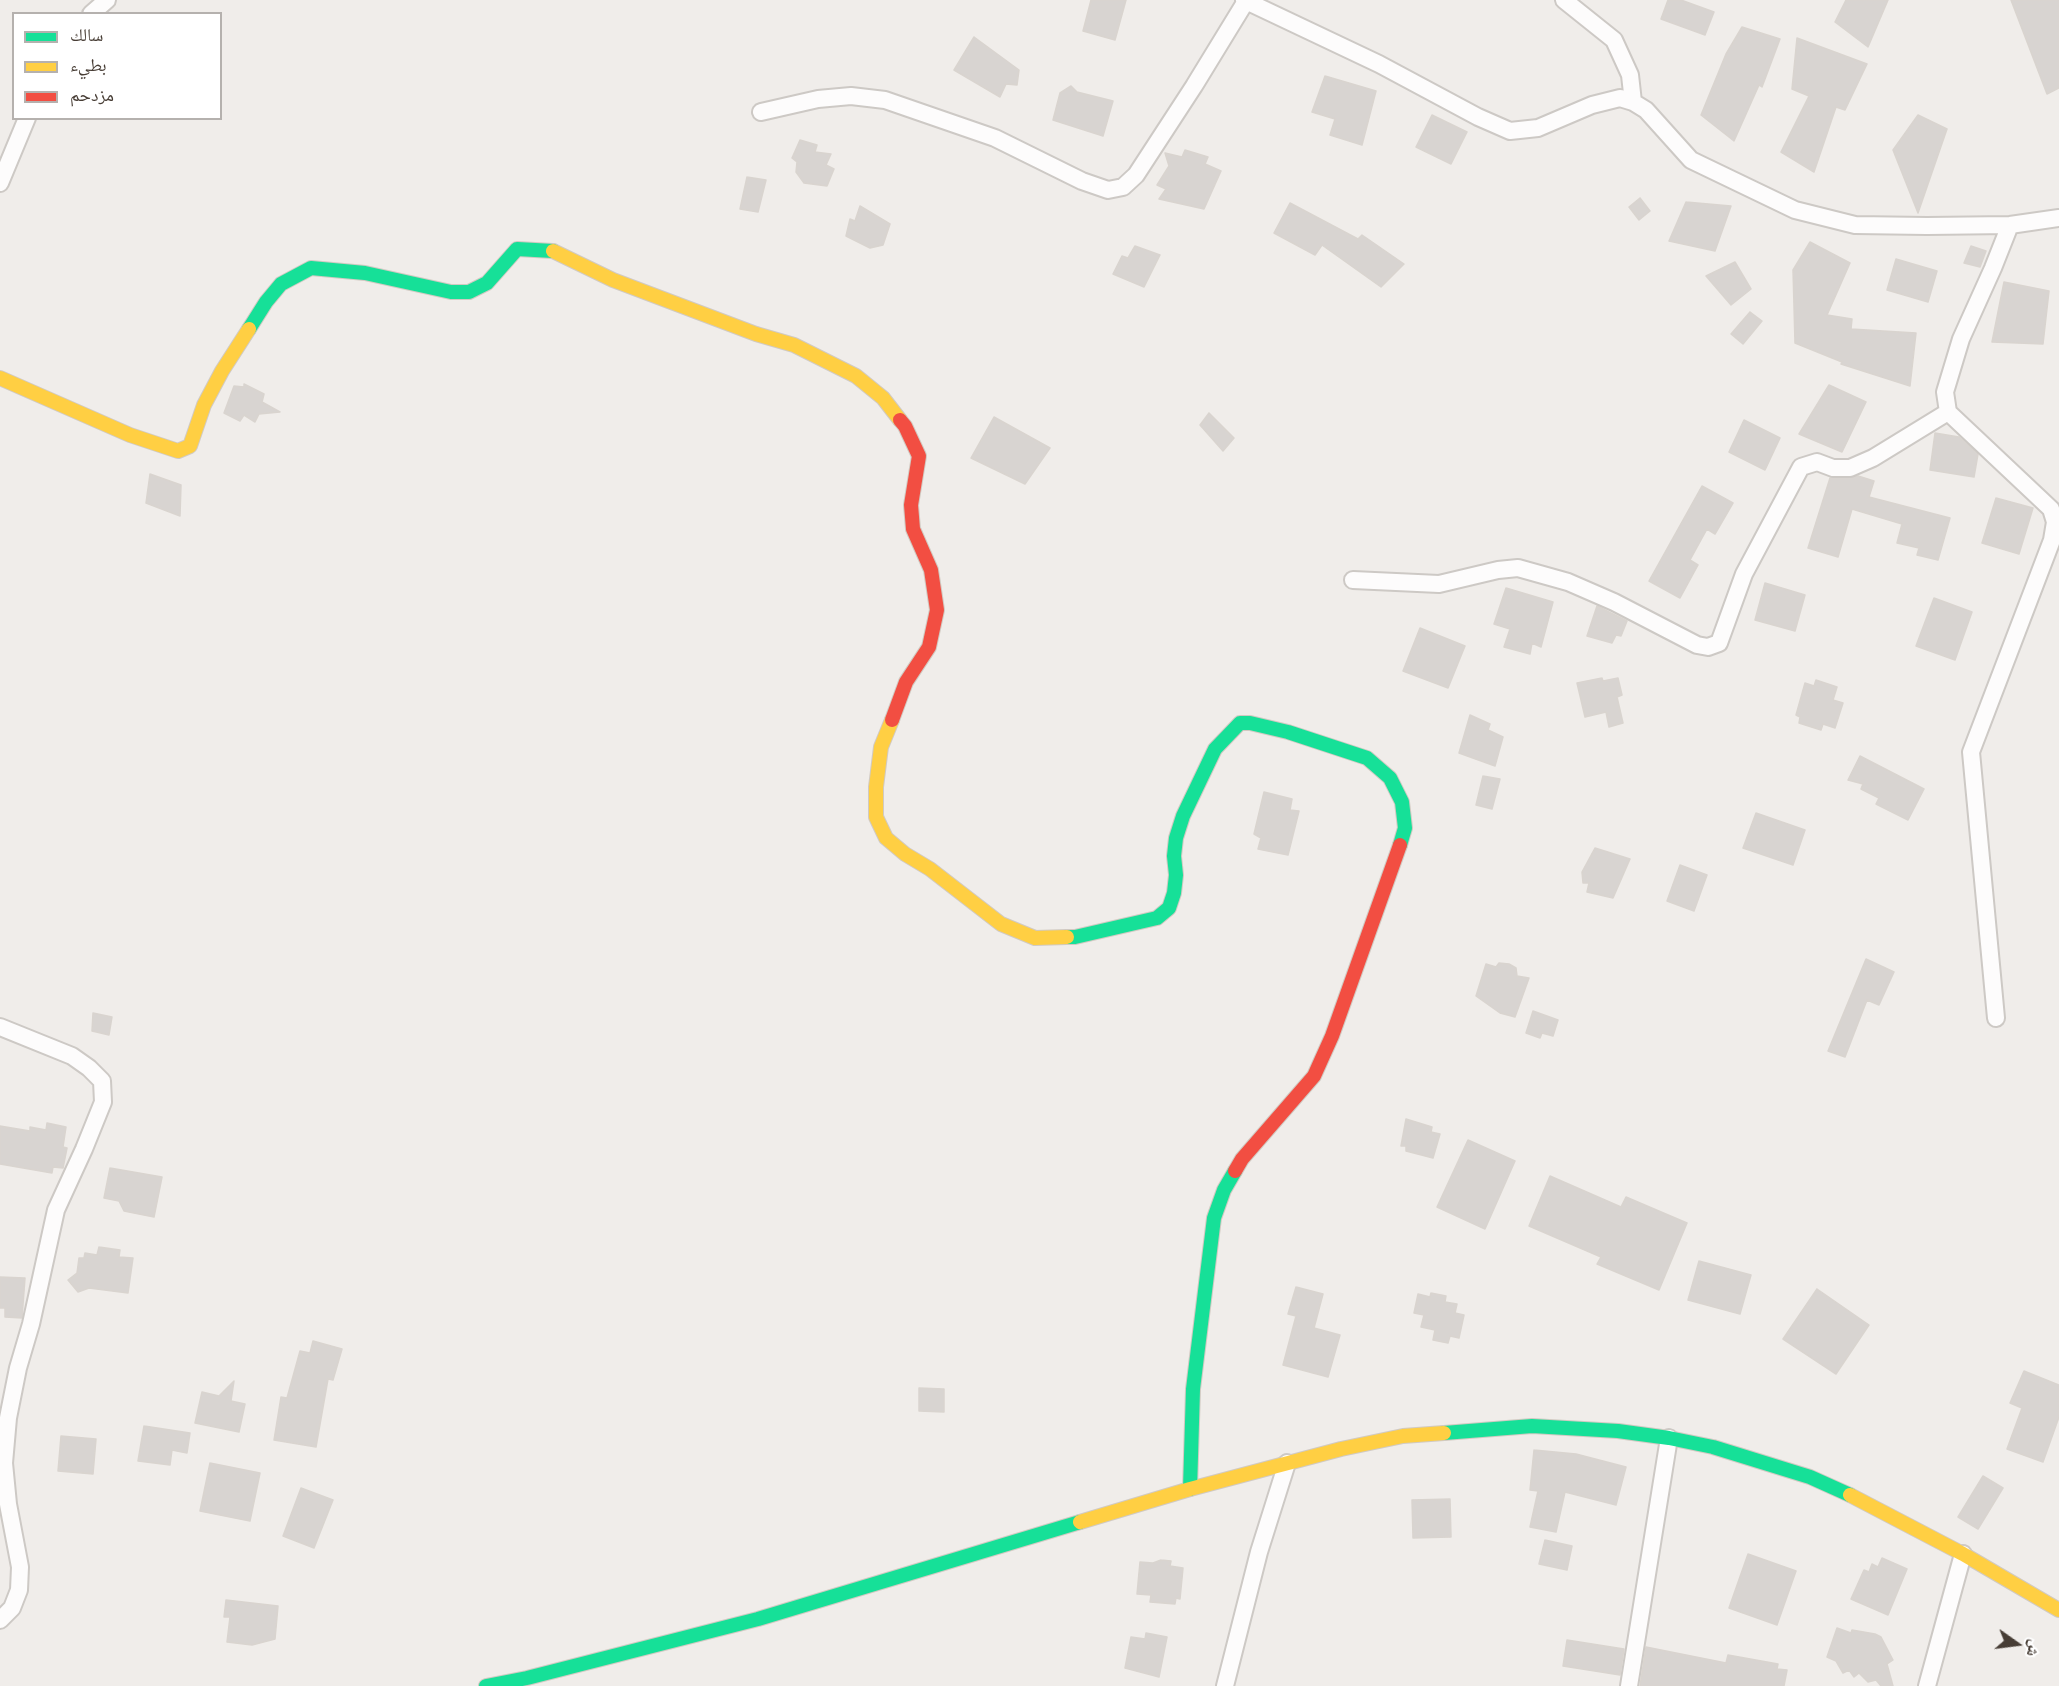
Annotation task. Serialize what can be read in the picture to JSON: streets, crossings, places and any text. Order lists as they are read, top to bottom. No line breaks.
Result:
{"legend":["سالك","بطيء","مزدحم"],"north":"right"}
